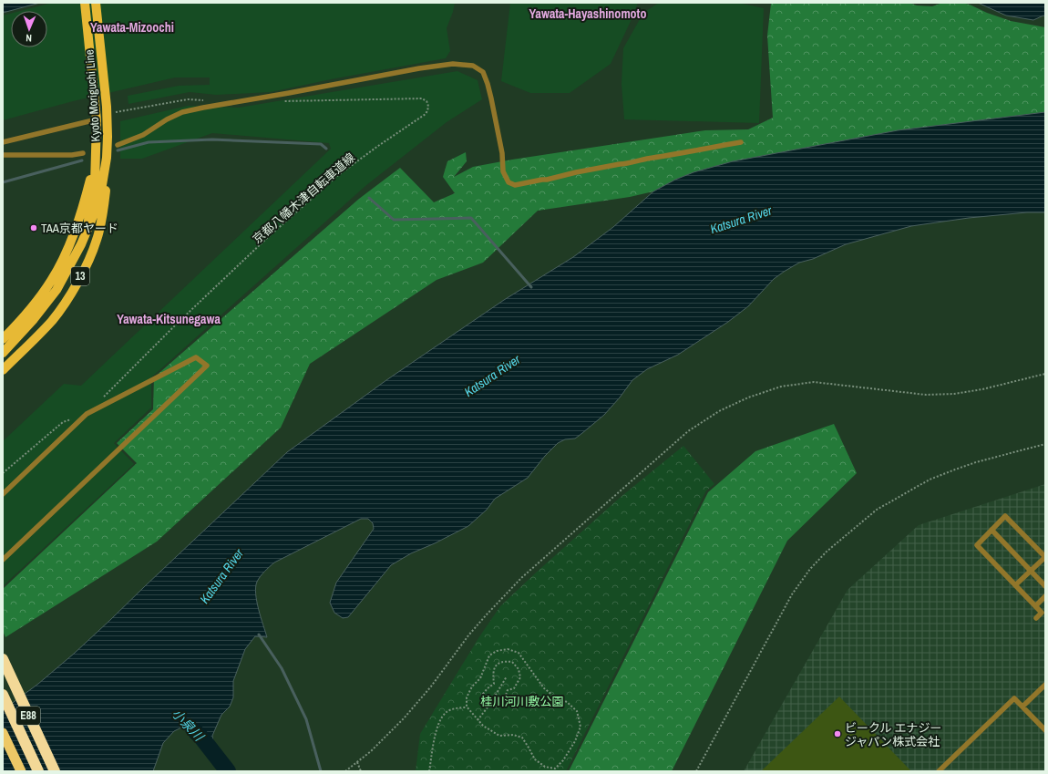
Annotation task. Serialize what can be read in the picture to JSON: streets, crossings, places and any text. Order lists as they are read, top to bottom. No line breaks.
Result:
{"streets":{"highway":["E88"],"main road":["Kyoto Moriguchi Line","13"],"path":["京都八幡木津自転車道線"]},"crossings":[["Kyoto Moriguchi Line","13"]],"districts":["Yawata-Hayashinomoto","Yawata-Mizoochi","Yawata-Kitsunegawa"],"water":["Katsura River","小泉川"],"parks":["桂川河川敷公園"],"places":["TAA京都ヤード","ビークル エナジー ジャパン株式会社"],"north":"bottom"}
